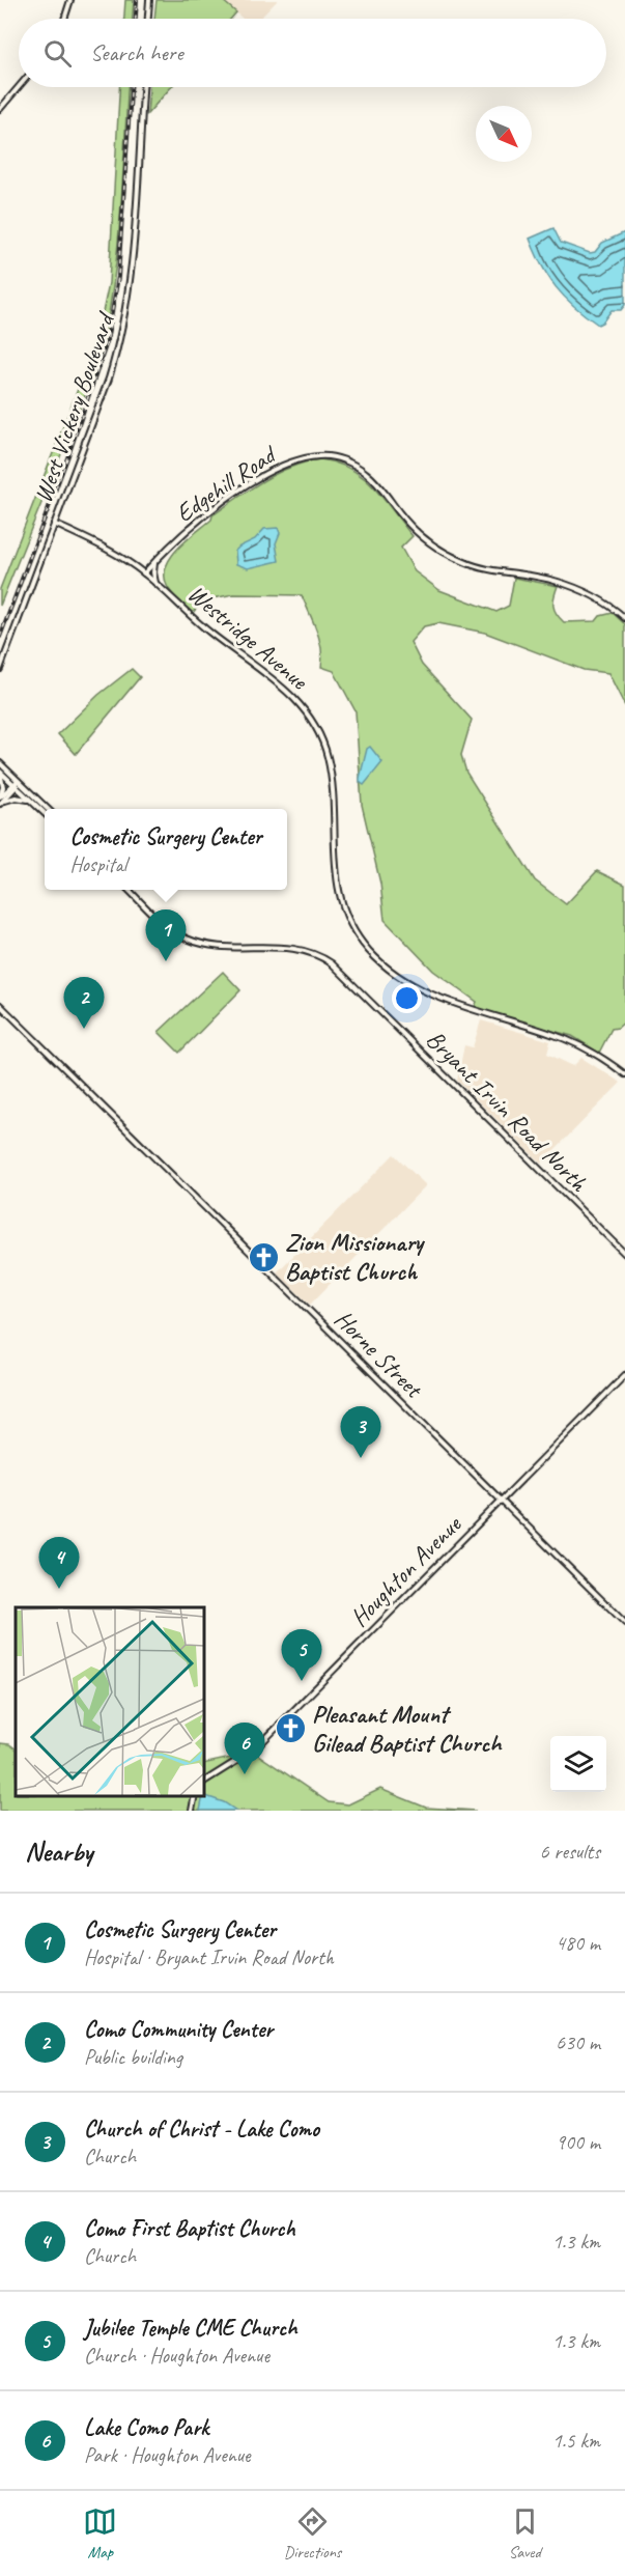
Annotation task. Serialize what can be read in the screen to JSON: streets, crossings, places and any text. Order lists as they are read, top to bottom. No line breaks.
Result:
{"streets":{"street":["West Vickery Boulevard","Edgehill Road","Westridge Avenue","Bryant Irvin Road North","Horne Street","Houghton Avenue"]},"crossings":[["West Vickery Boulevard","Westridge Avenue"],["Edgehill Road","Westridge Avenue"],["Horne Street","Houghton Avenue"]],"places":{"church":["Zion Missionary Baptist Church","Pleasant Mount Gilead Baptist Church"]},"north":"bottom right","page":{"search":"Search here","popup":["Cosmetic Surgery Center","Hospital"],"pins":["1","2","3","4","5","6"],"heading":["Nearby","6 results"],"list":[{"mark":"1","name":"Cosmetic Surgery Center","note":"Hospital · Bryant Irvin Road North","value":"480 m"},{"mark":"2","name":"Como Community Center","note":"Public building","value":"630 m"},{"mark":"3","name":"Church of Christ - Lake Como","note":"Church","value":"900 m"},{"mark":"4","name":"Como First Baptist Church","note":"Church","value":"1.3 km"},{"mark":"5","name":"Jubilee Temple CME Church","note":"Church · Houghton Avenue","value":"1.3 km"},{"mark":"6","name":"Lake Como Park","note":"Park · Houghton Avenue","value":"1.5 km"}],"nav":["Map","Directions","Saved"]}}
